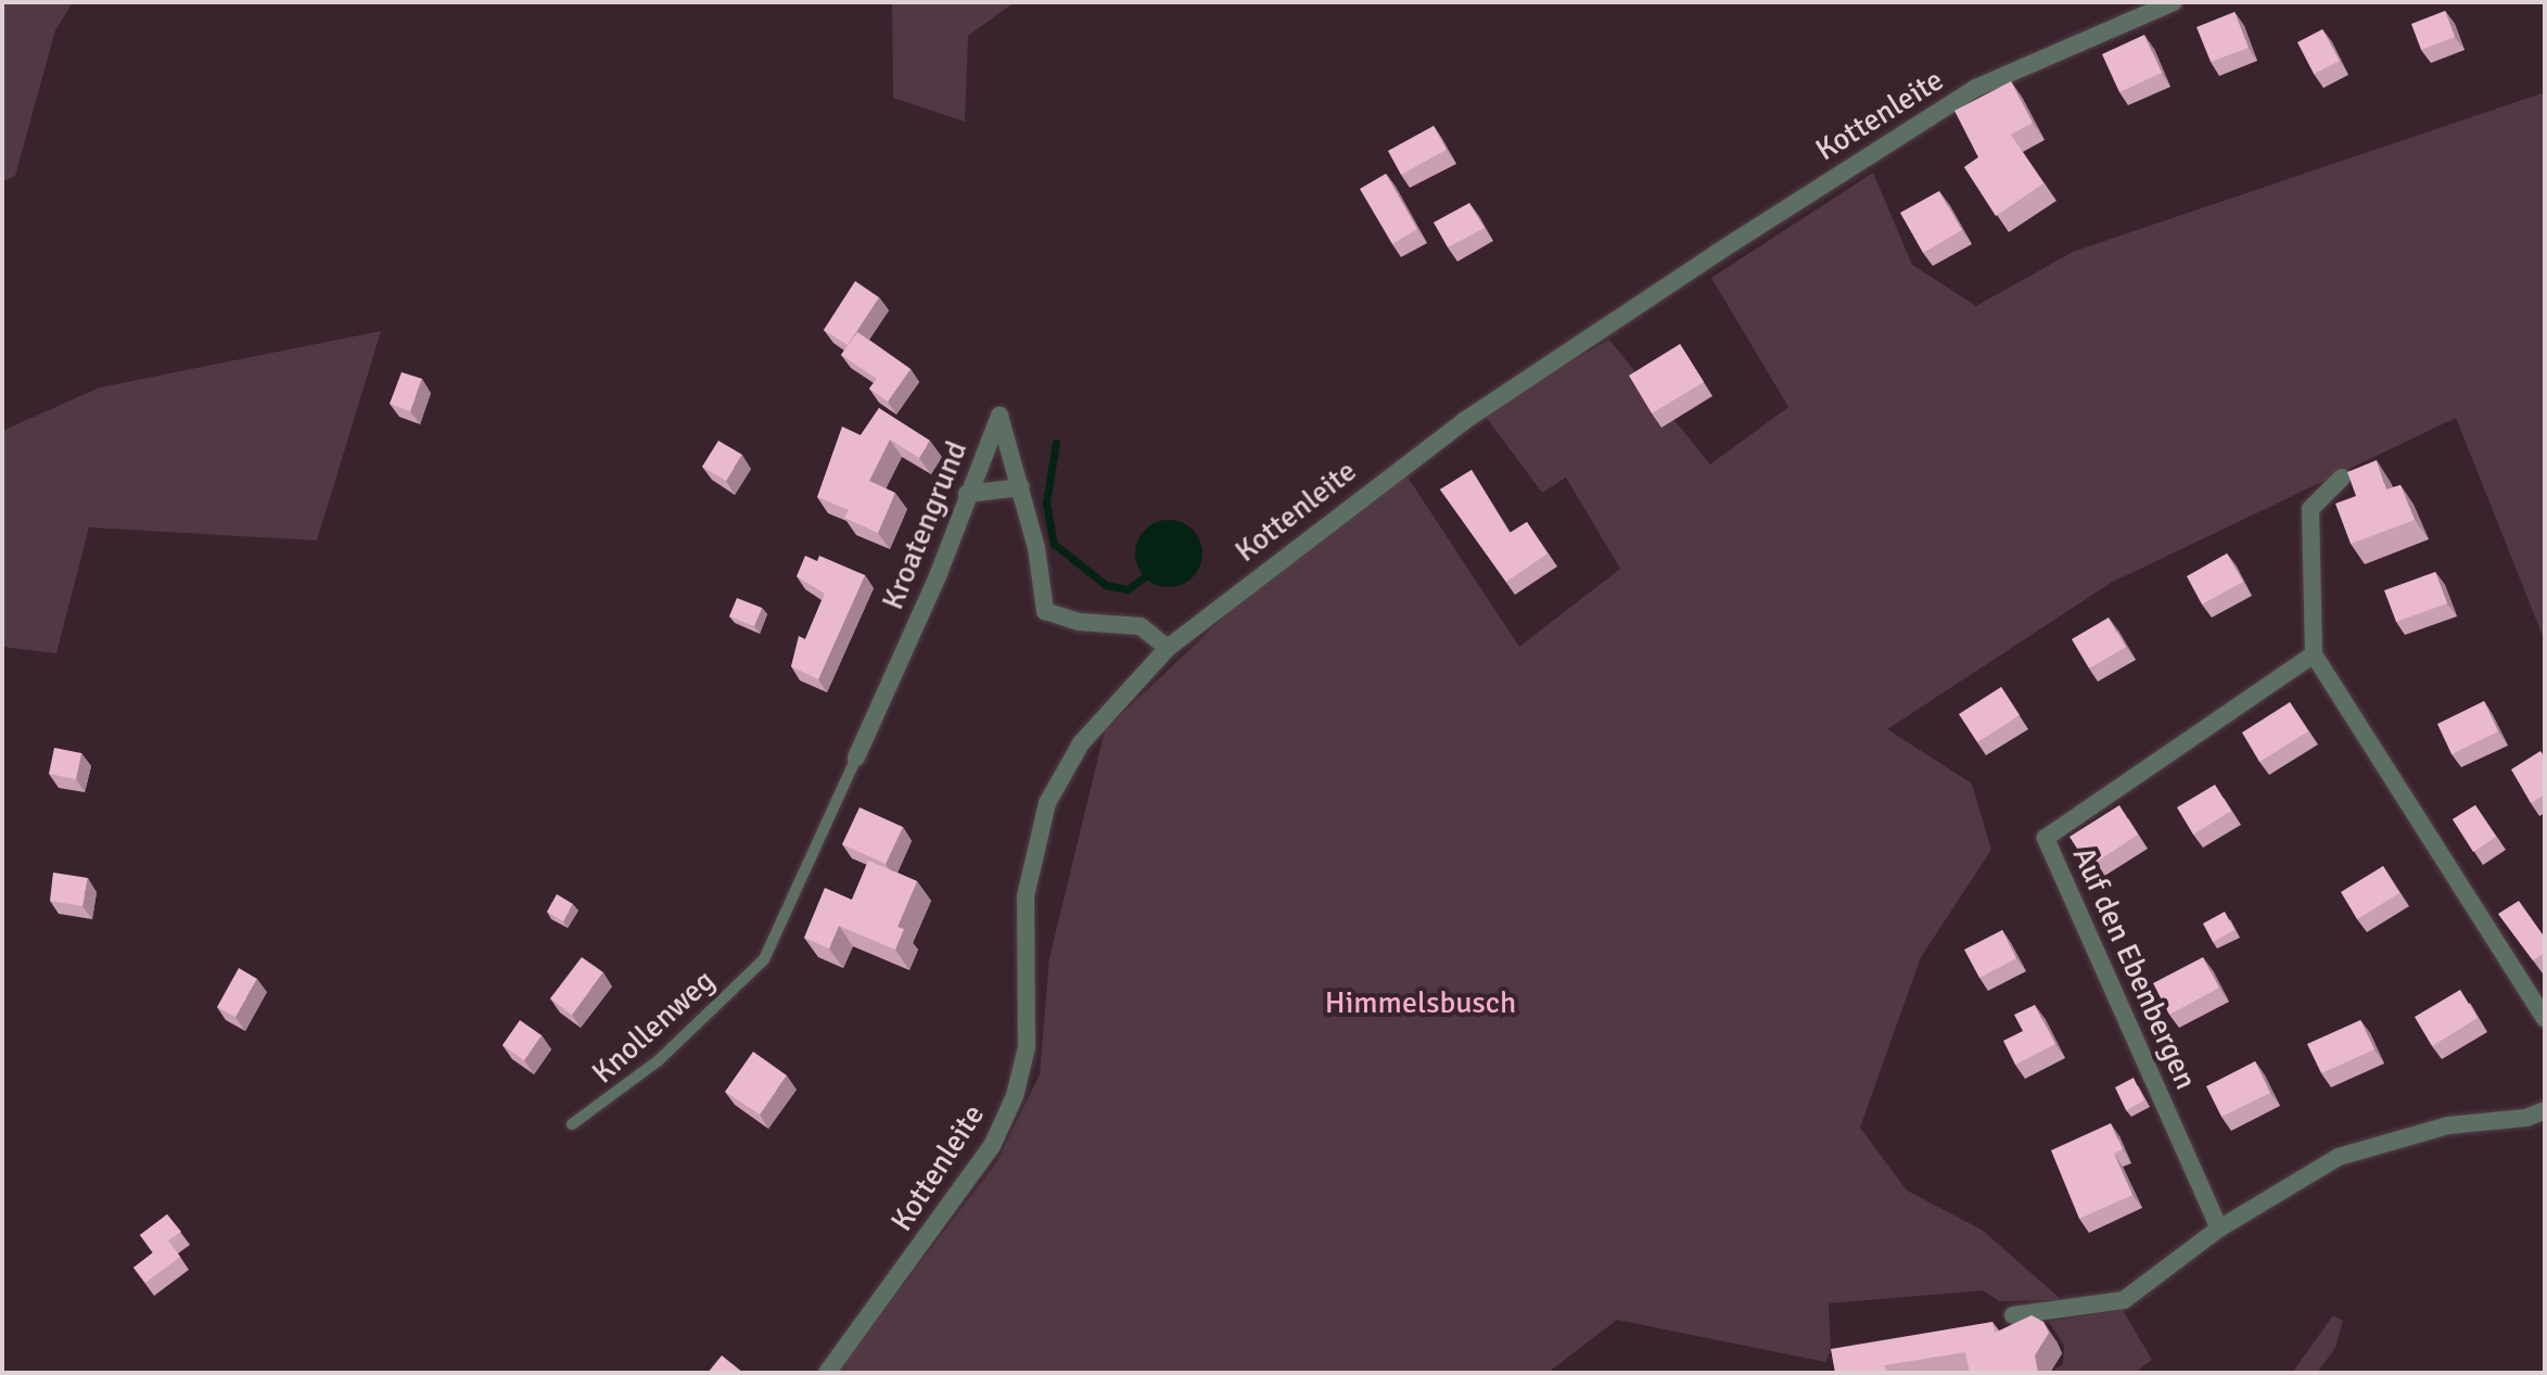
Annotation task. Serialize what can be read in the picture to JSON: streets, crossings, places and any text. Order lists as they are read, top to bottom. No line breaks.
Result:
{"streets":{"street":["Kottenleite","Kroatengrund","Auf den Ebenbergen"],"lane":["Knollenweg"]},"crossings":[["Kottenleite","Kroatengrund"],["Kroatengrund","Knollenweg"]],"parks":["Himmelsbusch"]}
